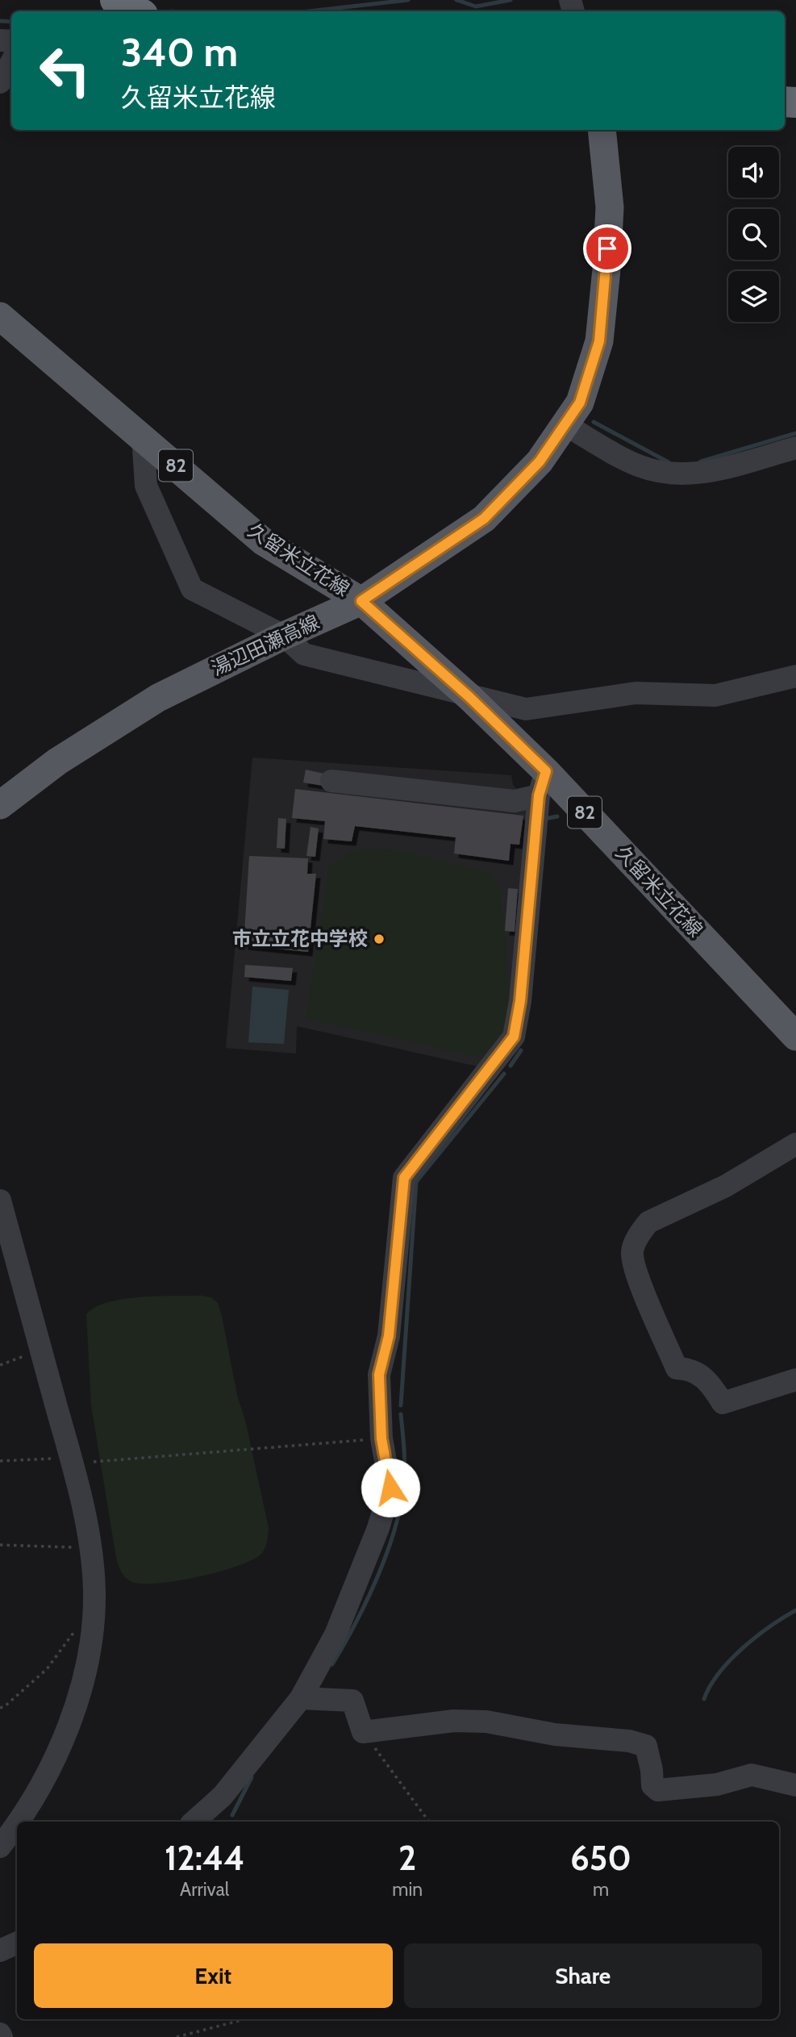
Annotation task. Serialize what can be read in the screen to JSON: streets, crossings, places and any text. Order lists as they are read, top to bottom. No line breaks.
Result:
{"streets":{"main road":["82","久留米立花線","湯辺田瀬高線"]},"crossings":[["久留米立花線","湯辺田瀬高線"]],"places":["市立立花中学校"],"page":{"turn":["340 m","久留米立花線"],"eta":["12:44","Arrival","2","min","650","m"],"buttons":["Exit","Share"]}}
